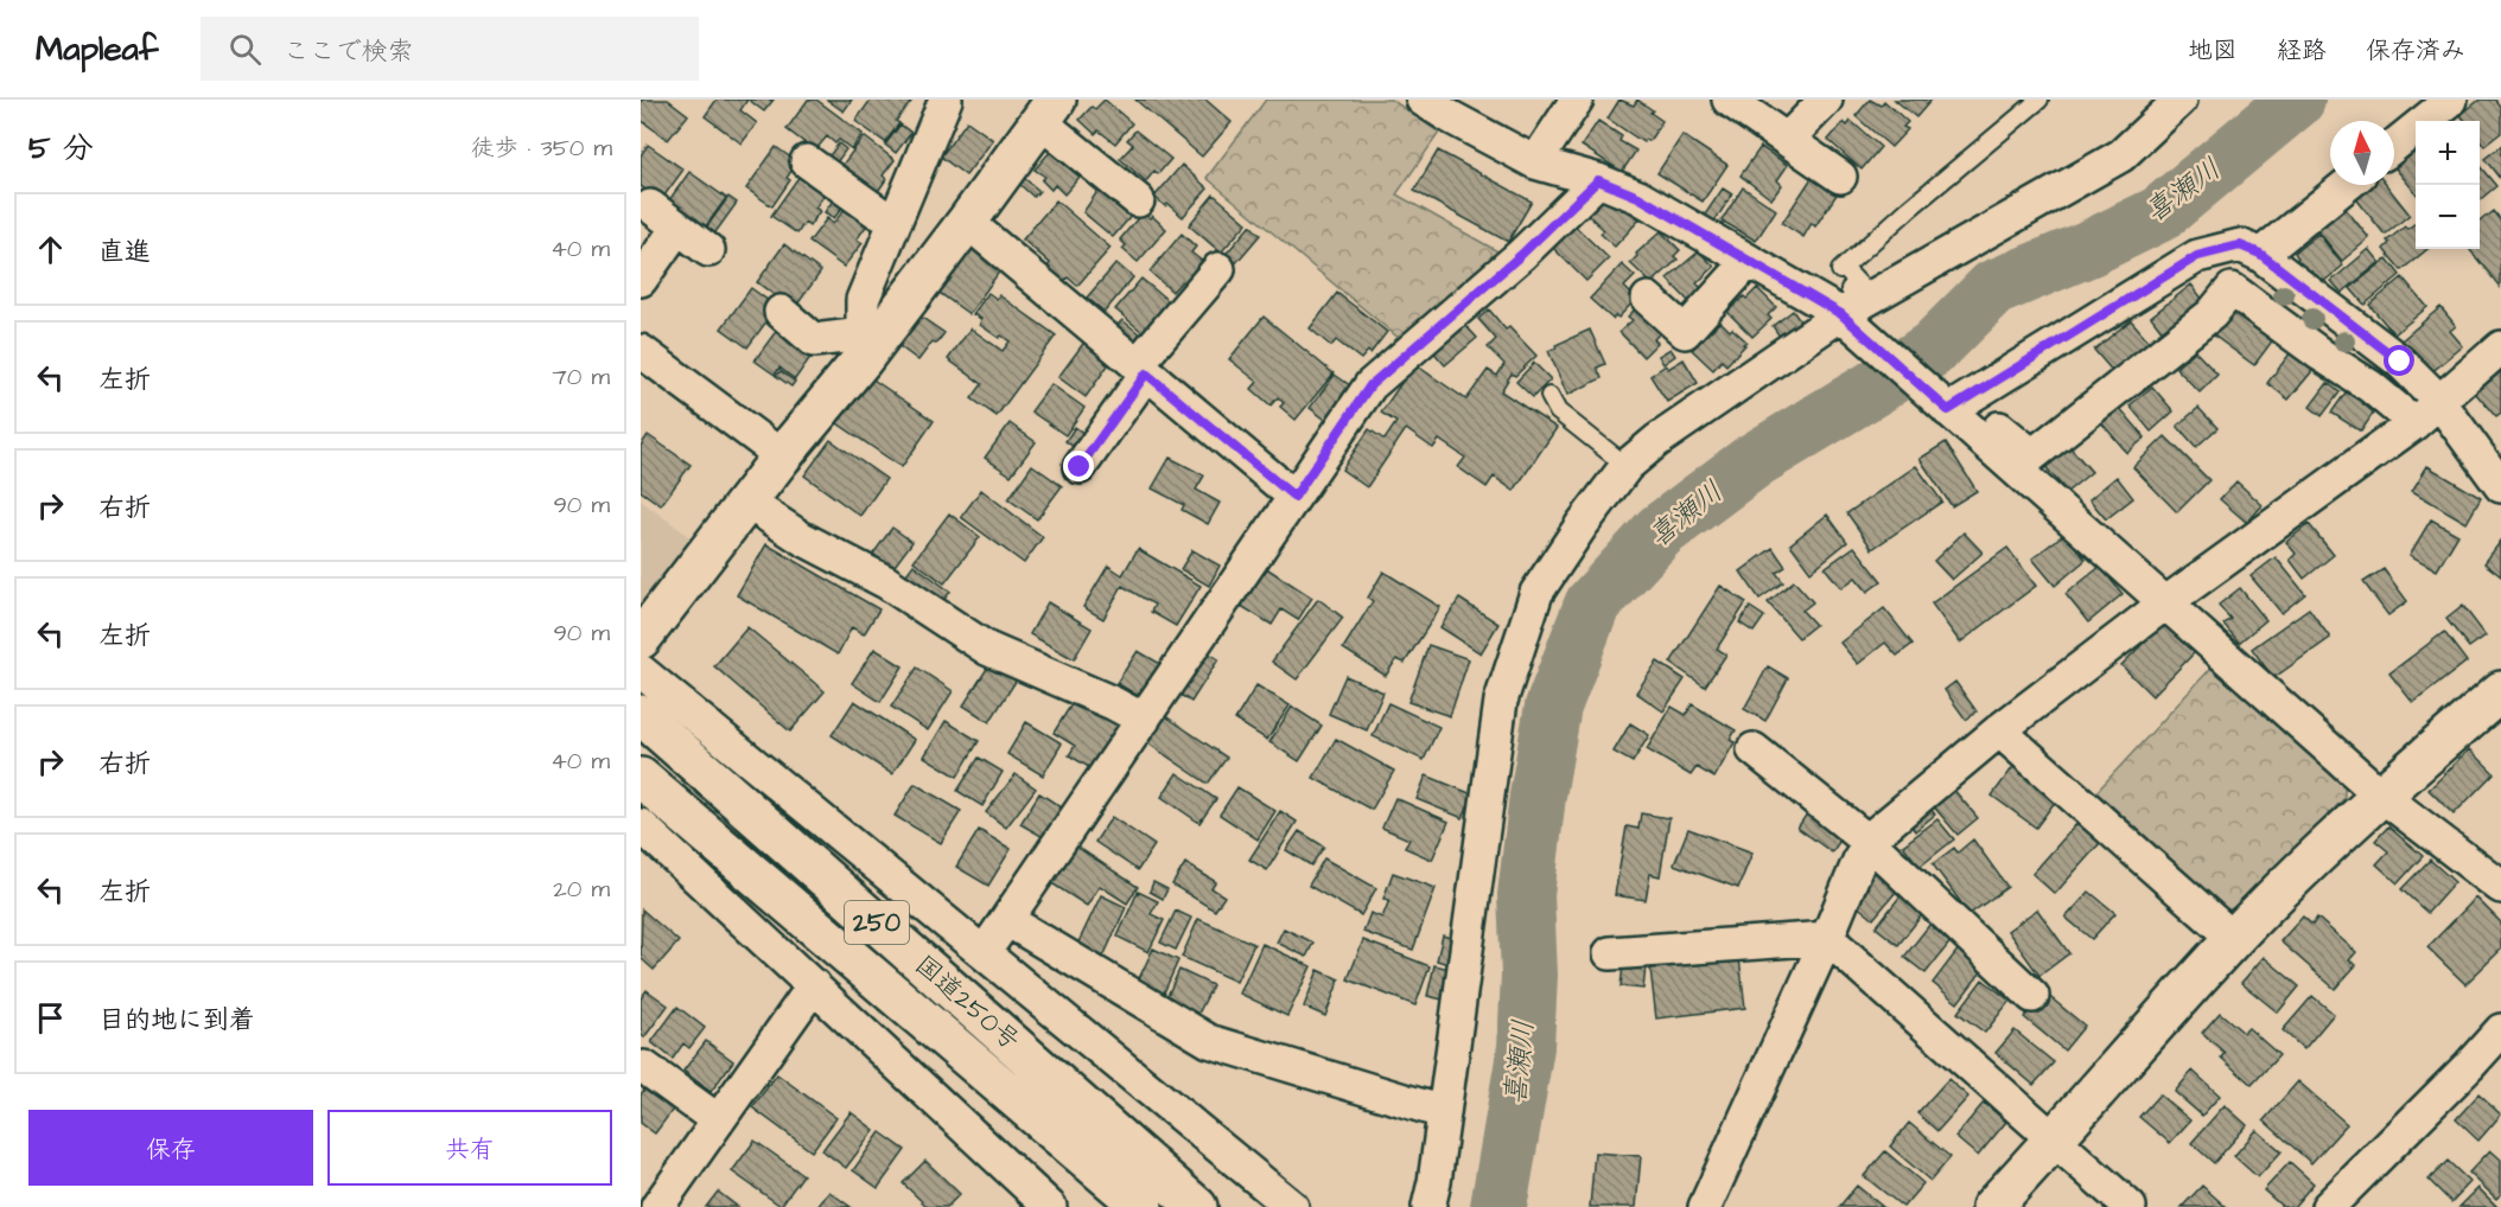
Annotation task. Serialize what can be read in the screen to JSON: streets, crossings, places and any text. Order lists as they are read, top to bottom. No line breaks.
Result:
{"streets":{"main road":["250","国道250号"]},"water":["喜瀬川"],"north":"top","page":{"header":"Mapleaf","search":"ここで検索","nav":["地図","経路","保存済み"],"heading":["5 分","徒歩 · 350 m"],"map_buttons":["+","−"],"list":[["直進","40 m"],["左折","70 m"],["右折","90 m"],["左折","90 m"],["右折","40 m"],["左折","20 m"],"目的地に到着"],"buttons":["保存","共有"]}}
